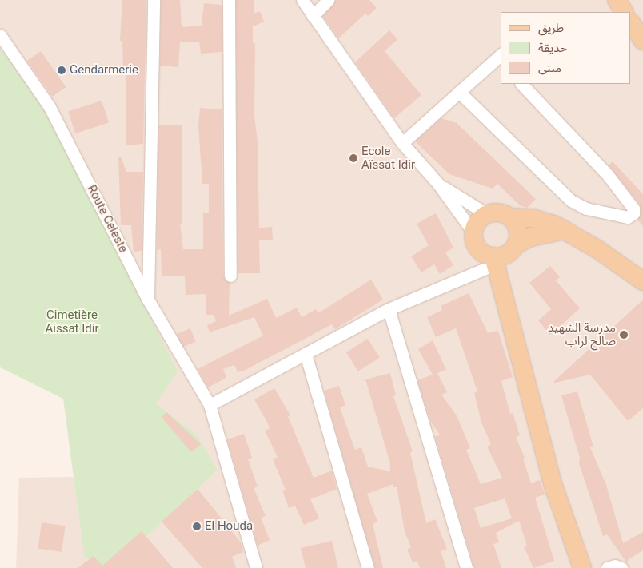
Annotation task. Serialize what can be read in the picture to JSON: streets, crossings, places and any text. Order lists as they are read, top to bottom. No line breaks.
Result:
{"streets":{"street":["Route Celeste"]},"parks":["Cimetière Aissat Idir"],"places":["Gendarmerie","Ecole Aïssat Idir","مدرسة الشهيد صالح لراب","El Houda"],"legend":["طريق","حديقة","مبنى"]}
